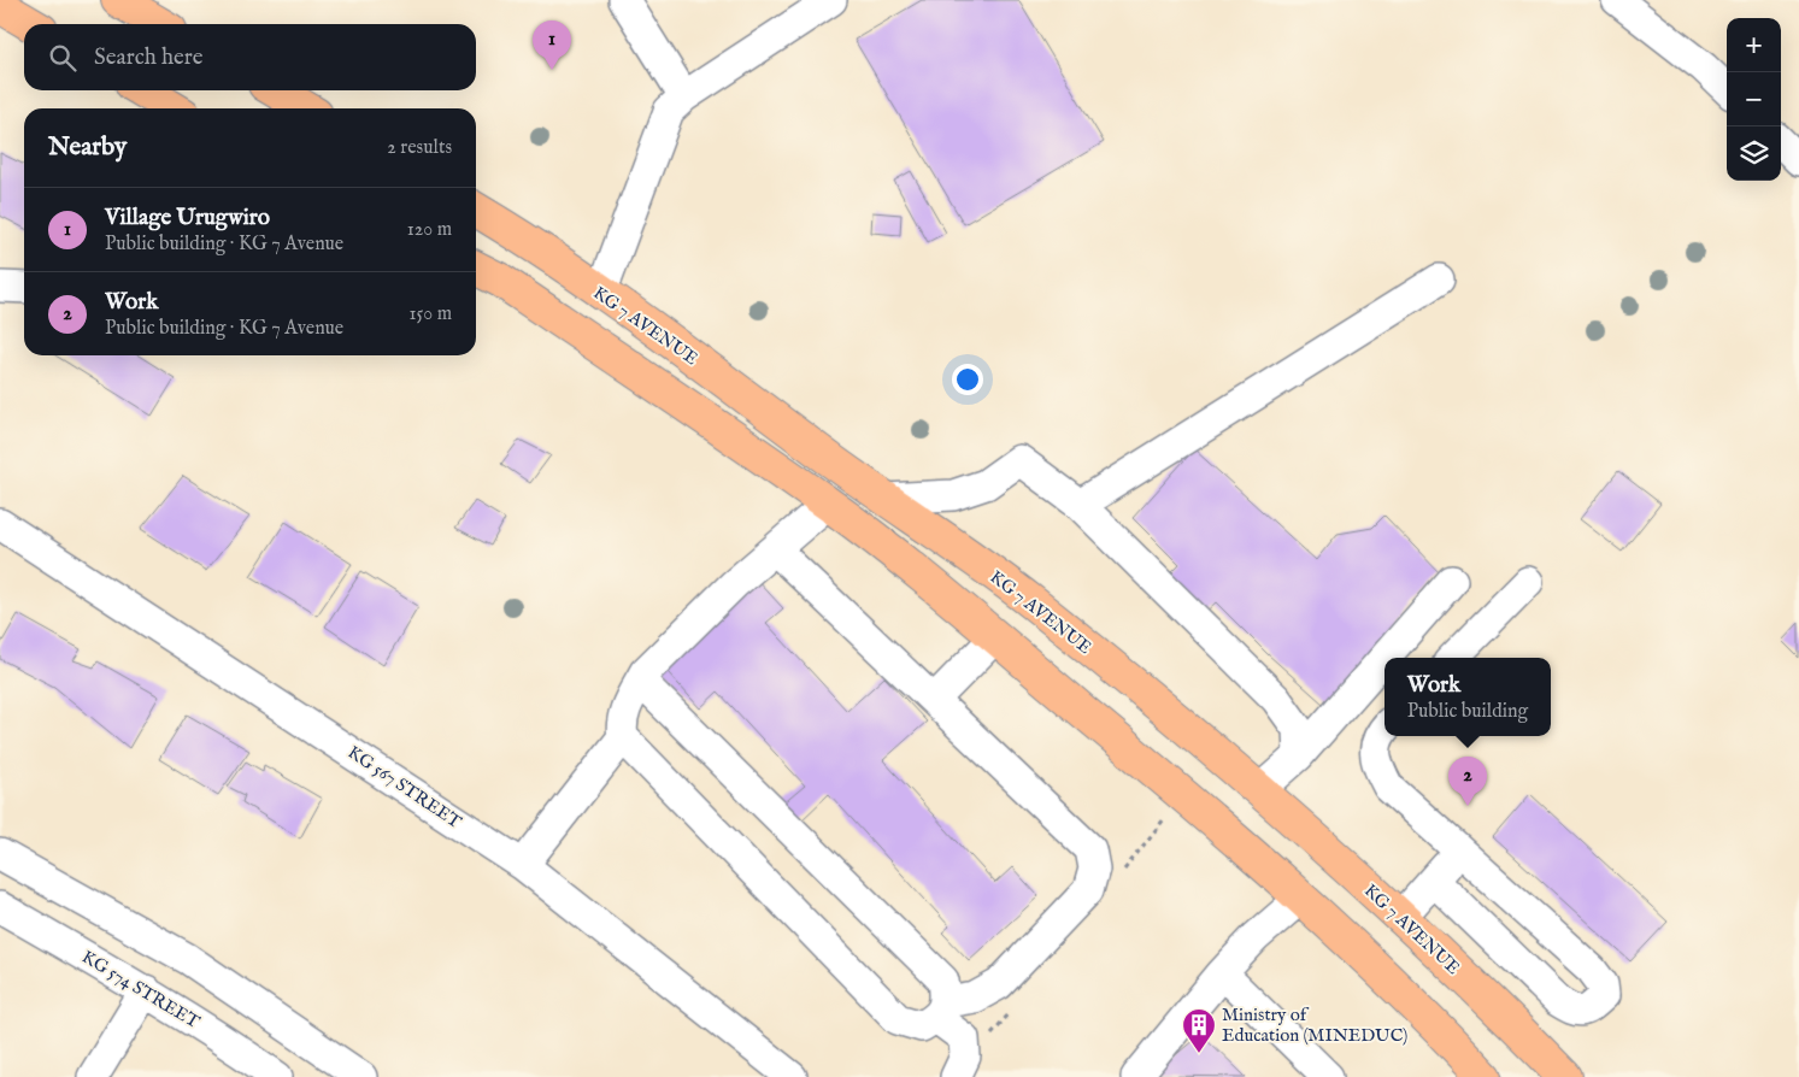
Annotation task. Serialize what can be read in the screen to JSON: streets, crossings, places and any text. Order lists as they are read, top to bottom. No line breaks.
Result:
{"streets":{"main road":["KG 7 AVENUE"],"street":["KG 567 STREET","KG 574 STREET"]},"places":{"building":["Ministry of Education (MINEDUC)"]},"page":{"map_buttons":["+","−"],"pins":["1","2"],"search":"Search here","heading":["Nearby","2 results"],"list":[{"mark":"1","name":"Village Urugwiro","note":"Public building · KG 7 Avenue","value":"120 m"},{"mark":"2","name":"Work","note":"Public building · KG 7 Avenue","value":"150 m"}],"popup":["Work","Public building"]}}
